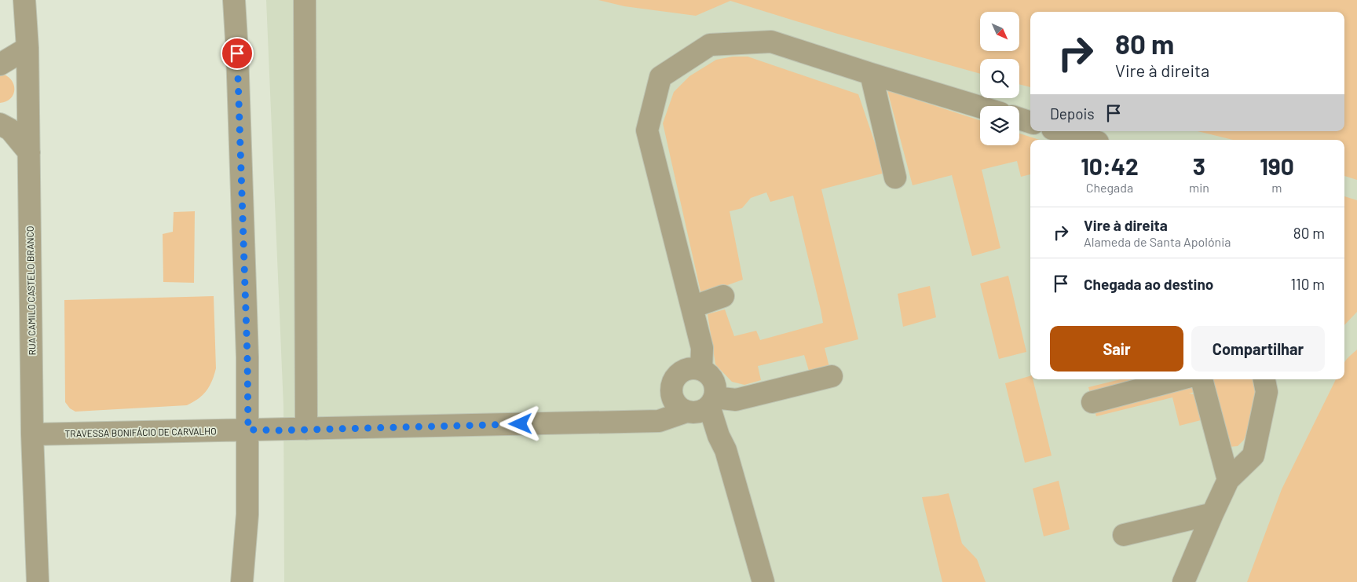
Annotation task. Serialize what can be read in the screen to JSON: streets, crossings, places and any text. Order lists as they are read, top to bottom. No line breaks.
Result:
{"streets":{"street":["RUA CAMILO CASTELO BRANCO","TRAVESSA BONIFÁCIO DE CARVALHO"]},"crossings":[["RUA CAMILO CASTELO BRANCO","TRAVESSA BONIFÁCIO DE CARVALHO"]],"north":"bottom right","page":{"turn":["80 m","Vire à direita"],"then":"Depois","eta":["10:42","Chegada","3","min","190","m"],"list":[{"name":"Vire à direita","note":"Alameda de Santa Apolónia","value":"80 m"},{"name":"Chegada ao destino","value":"110 m"}],"buttons":["Sair","Compartilhar"]}}
